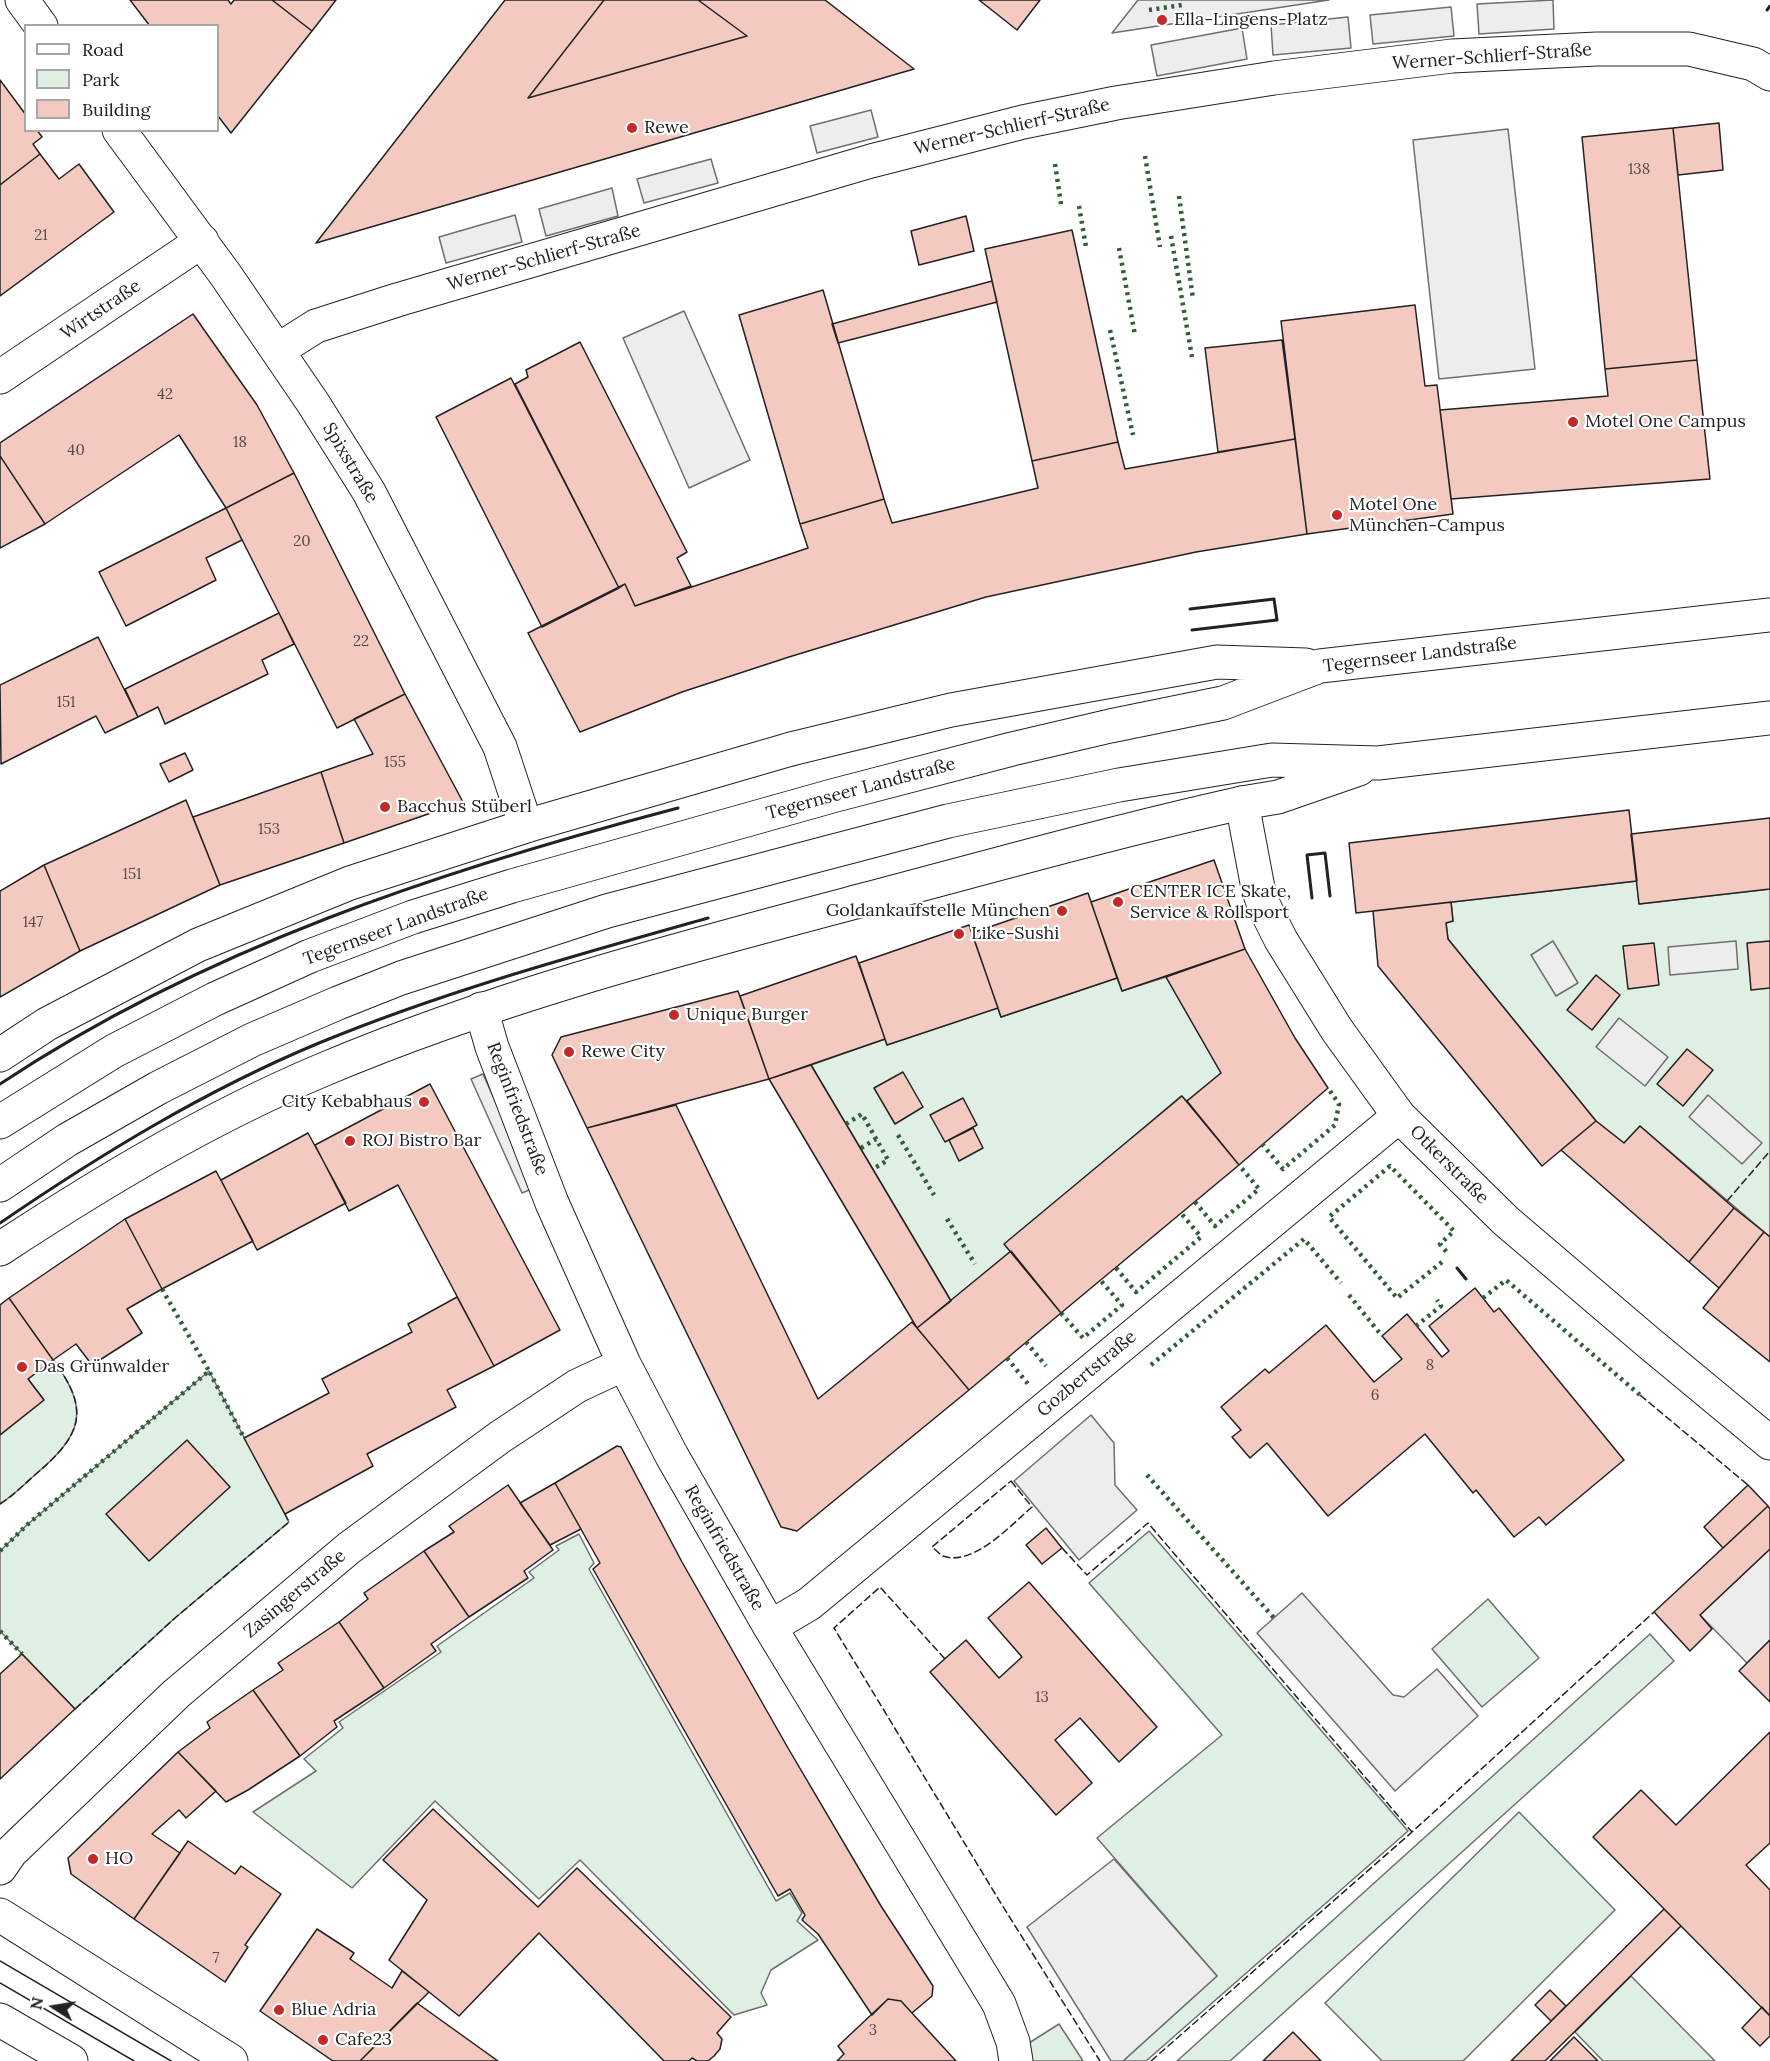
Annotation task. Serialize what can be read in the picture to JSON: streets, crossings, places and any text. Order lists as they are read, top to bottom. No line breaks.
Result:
{"streets":{"main road":["Werner-Schlierf-Straße","Wirtstraße","Spixstraße","Tegernseer Landstraße","Reginfriedstraße","Otkerstraße","Gozbertstraße","Zasingerstraße"]},"crossings":[["Werner-Schlierf-Straße","Spixstraße"],["Wirtstraße","Spixstraße"],["Reginfriedstraße","Gozbertstraße"],["Reginfriedstraße","Zasingerstraße"],["Otkerstraße","Gozbertstraße"]],"places":["Ella-Lingens-Platz","Rewe","Motel One Campus","Motel One München-Campus","Bacchus Stüberl","CENTER ICE Skate, Service & Rollsport","Goldankaufstelle München","Like-Sushi","Unique Burger","Rewe City","City Kebabhaus","ROJ Bistro Bar","Das Grünwalder","HO","Blue Adria","Cafe23"],"house_numbers":["138","21","42","18","40","20","22","151","155","153","151","147","8","6","13","7","3"],"legend":["Road","Park","Building"],"north":"left"}
